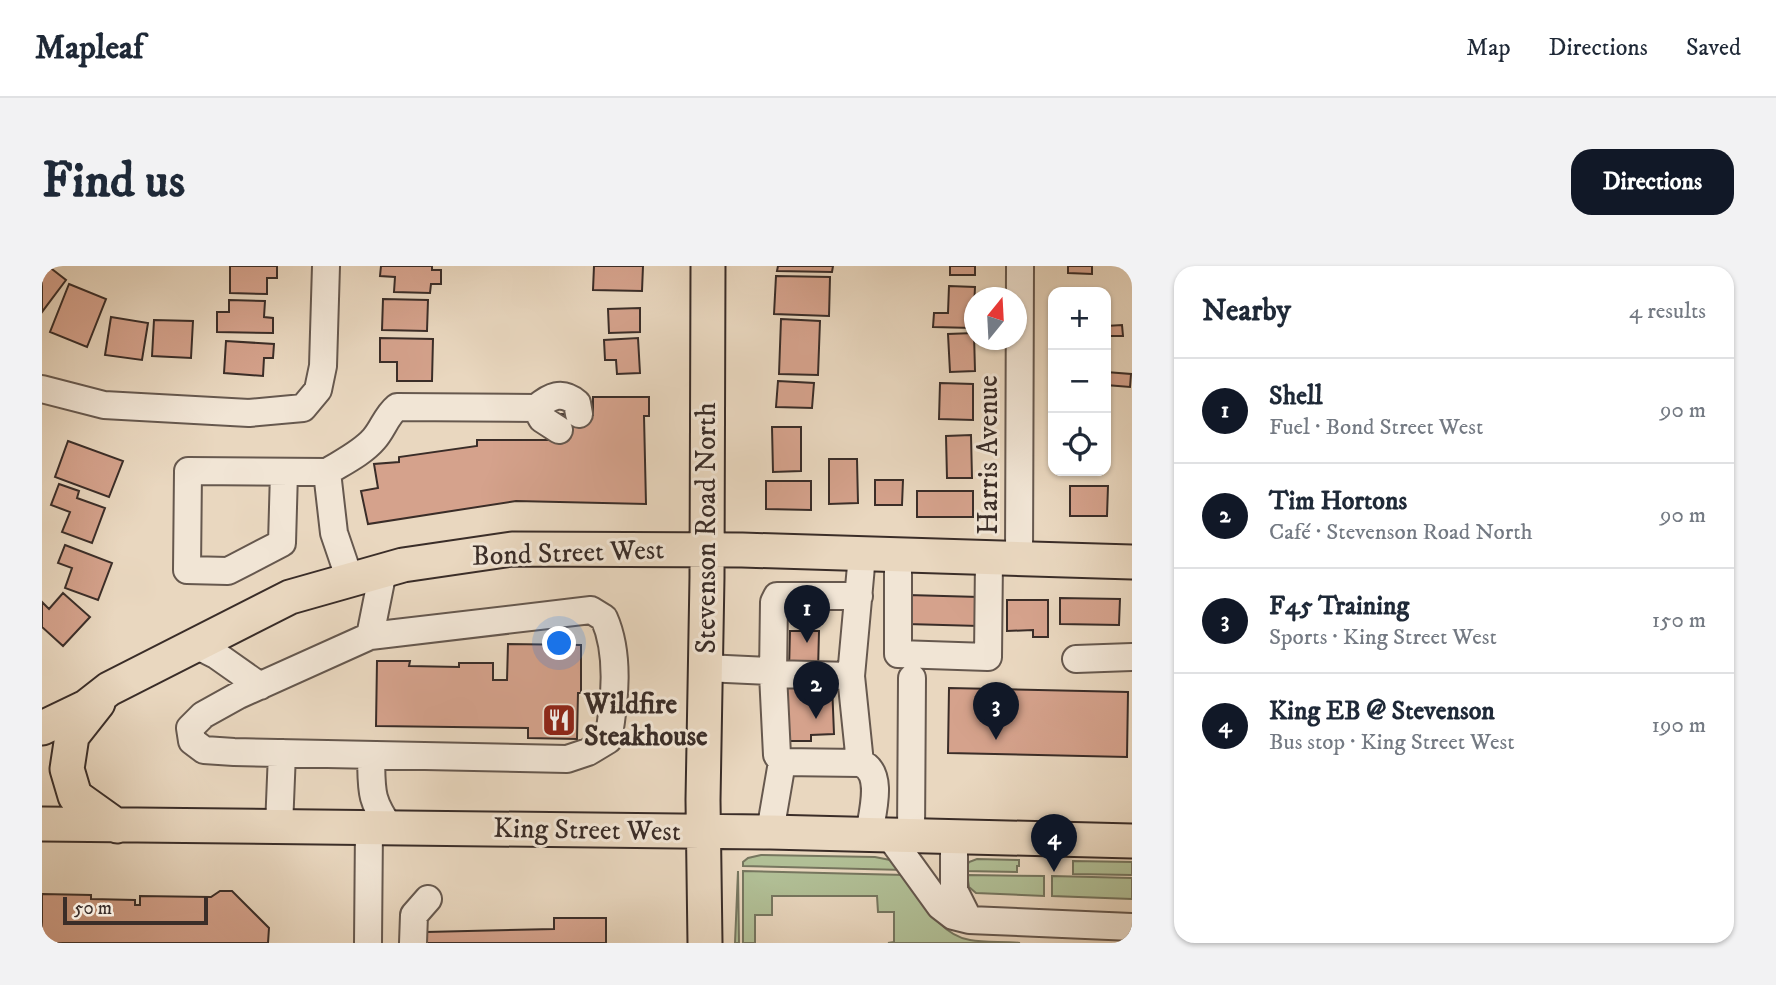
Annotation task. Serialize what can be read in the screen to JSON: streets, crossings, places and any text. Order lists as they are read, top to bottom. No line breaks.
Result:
{"streets":{"main road":["Stevenson Road North","Bond Street West","King Street West"],"street":["Harris Avenue"]},"crossings":[["Harris Avenue","Bond Street West"],["Stevenson Road North","Bond Street West"],["Stevenson Road North","King Street West"]],"places":{"restaurant":["Wildfire Steakhouse"]},"scale_bar":"50 m","north":"top","page":{"header":"Mapleaf","nav":["Map","Directions","Saved"],"buttons":"Directions","title":"Find us","heading":["Nearby","4 results"],"map_buttons":["+","−"],"list":[{"mark":"1","name":"Shell","note":"Fuel · Bond Street West","value":"90 m"},{"mark":"2","name":"Tim Hortons","note":"Café · Stevenson Road North","value":"90 m"},{"mark":"3","name":"F45 Training","note":"Sports · King Street West","value":"150 m"},{"mark":"4","name":"King EB @ Stevenson","note":"Bus stop · King Street West","value":"190 m"}],"pins":["1","2","3","4"],"scale":"50 m"}}
